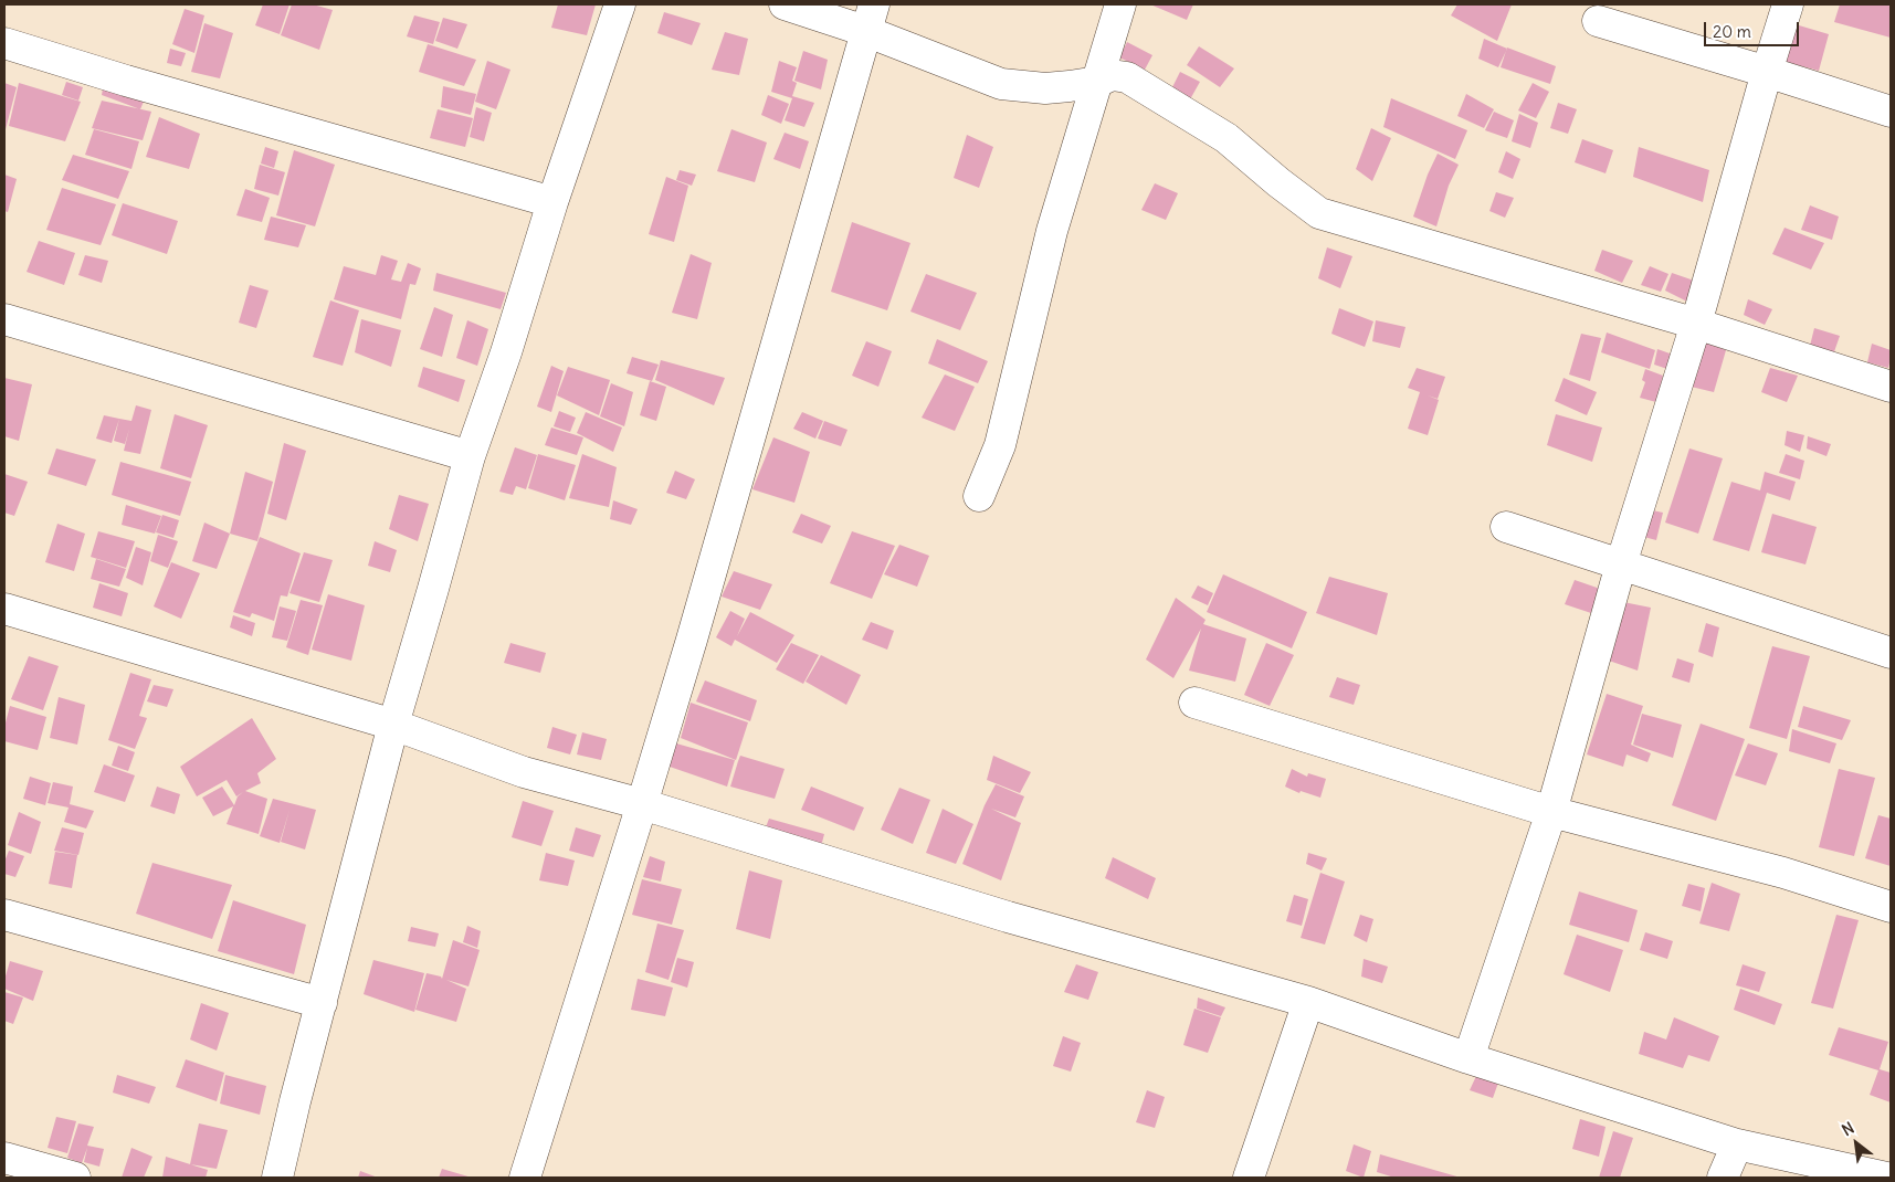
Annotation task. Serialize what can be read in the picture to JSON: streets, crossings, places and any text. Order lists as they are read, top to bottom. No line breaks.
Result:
{"scale_bar":"20 m","north":"top left"}
